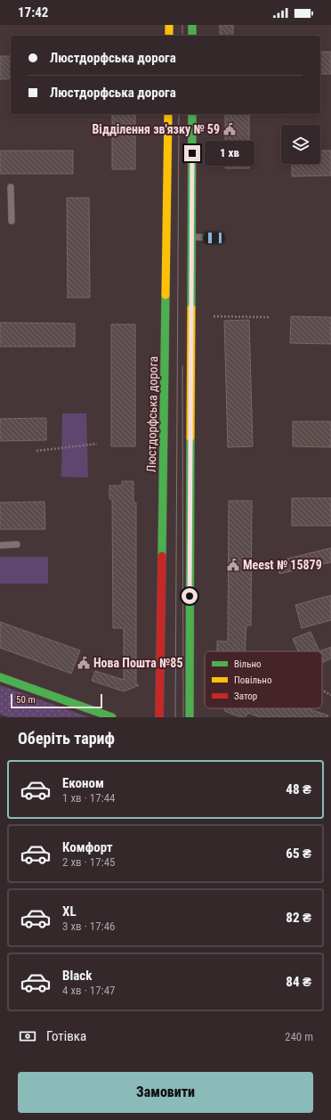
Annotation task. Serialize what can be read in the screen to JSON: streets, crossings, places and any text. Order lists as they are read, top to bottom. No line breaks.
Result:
{"streets":{"main road":["Люстдорфська дорога"]},"places":{"public building":["Відділення зв'язку № 59","Meest № 15879","Нова Пошта №85"]},"legend":["Вільно","Повільно","Затор"],"scale_bar":"50 m","page":{"status":"17:42","banner":["Люстдорфська дорога","Люстдорфська дорога"],"bubble":"1 хв","scale":"50 m","heading":"Оберіть тариф","list":[{"name":"Економ","note":"1 хв · 17:44","value":"48 ₴"},{"name":"Комфорт","note":"2 хв · 17:45","value":"65 ₴"},{"name":"XL","note":"3 хв · 17:46","value":"82 ₴"},{"name":"Black","note":"4 хв · 17:47","value":"84 ₴"}],"pay":["Готівка","240 m"],"buttons":"Замовити"}}
